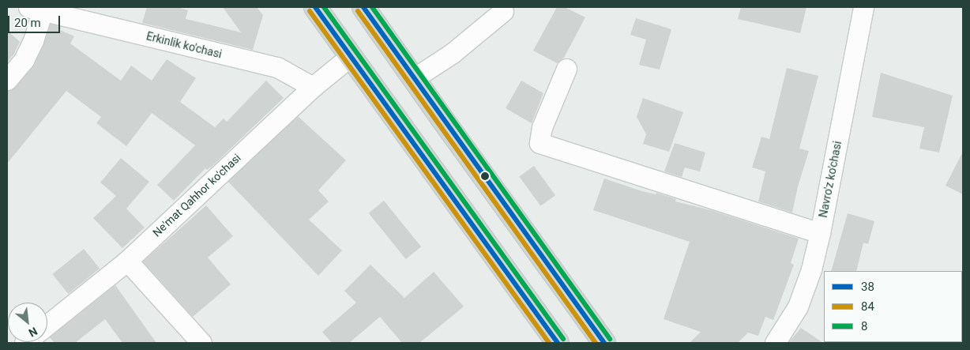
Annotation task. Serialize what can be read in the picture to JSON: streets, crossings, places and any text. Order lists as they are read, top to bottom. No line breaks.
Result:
{"streets":{"street":["Erkinlik ko'chasi","Navro'z ko'chasi","Ne'mat Qahhor ko'chasi"]},"crossings":[["Erkinlik ko'chasi","Ne'mat Qahhor ko'chasi"]],"lines":["transit line 38","transit line 8","transit line 84"],"legend":["38","84","8"],"scale_bar":"20 m","north":"bottom right"}
